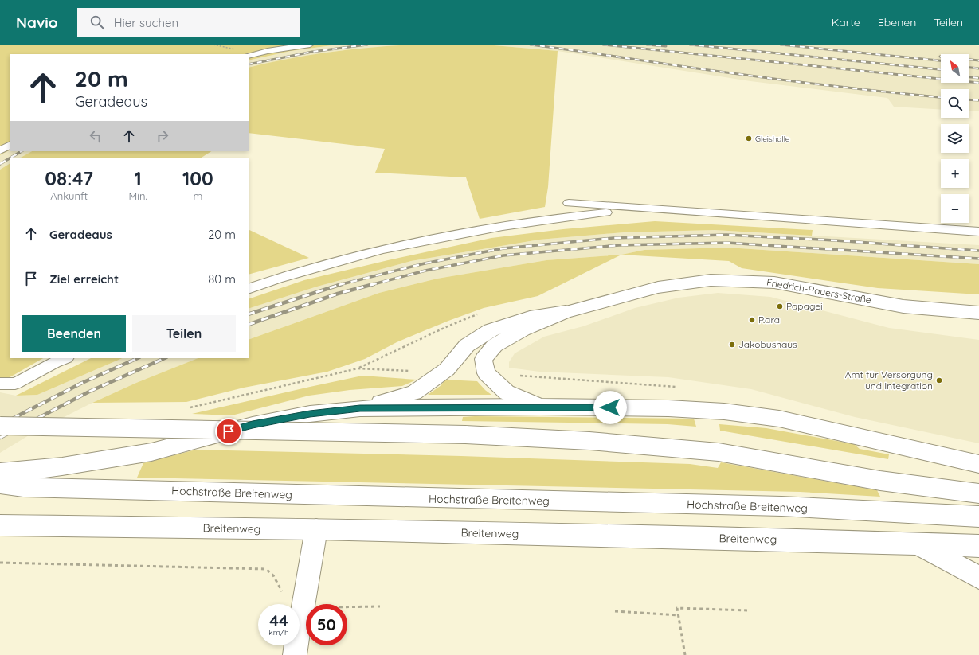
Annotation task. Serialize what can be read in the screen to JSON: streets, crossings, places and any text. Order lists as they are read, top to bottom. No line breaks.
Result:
{"streets":{"main road":["Friedrich-Rauers-Straße","Hochstraße Breitenweg","Breitenweg"]},"places":["Gleishalle","Papagei","P.ara","Jakobushaus","Amt für Versorgung und Integration"],"north":"top left","page":{"header":"Navio","search":"Hier suchen","nav":["Karte","Ebenen","Teilen"],"map_buttons":["+","−"],"turn":["20 m","Geradeaus"],"eta":["08:47","Ankunft","1","Min.","100","m"],"list":[{"name":"Geradeaus","value":"20 m"},{"name":"Ziel erreicht","value":"80 m"}],"buttons":["Beenden","Teilen"],"speed":"44 km/h","limit":"50"}}
